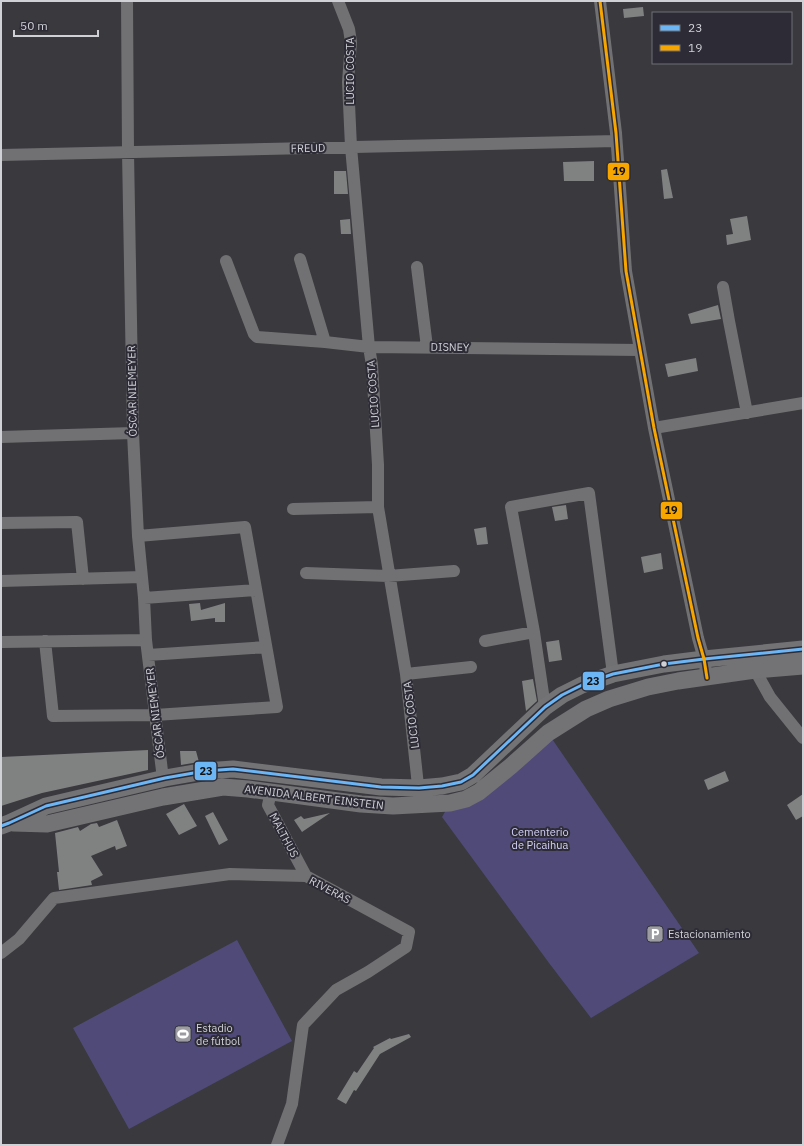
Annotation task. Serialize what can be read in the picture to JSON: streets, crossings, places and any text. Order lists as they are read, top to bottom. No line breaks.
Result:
{"streets":{"street":["LUCIO COSTA","FREUD","DISNEY","ÓSCAR NIEMEYER","AVENIDA ALBERT EINSTEIN","MALTHUS","RIVERAS"]},"crossings":[["LUCIO COSTA","FREUD"],["LUCIO COSTA","DISNEY"],["LUCIO COSTA","AVENIDA ALBERT EINSTEIN"],["FREUD","ÓSCAR NIEMEYER"],["ÓSCAR NIEMEYER","AVENIDA ALBERT EINSTEIN"],["AVENIDA ALBERT EINSTEIN","MALTHUS"],["MALTHUS","RIVERAS"]],"parks":["Cementerio de Picaihua"],"places":{"parking":["Estacionamiento"],"sports":["Estadio de fútbol"]},"lines":["transit line 19","transit line 23"],"legend":["23","19"],"scale_bar":"50 m"}
